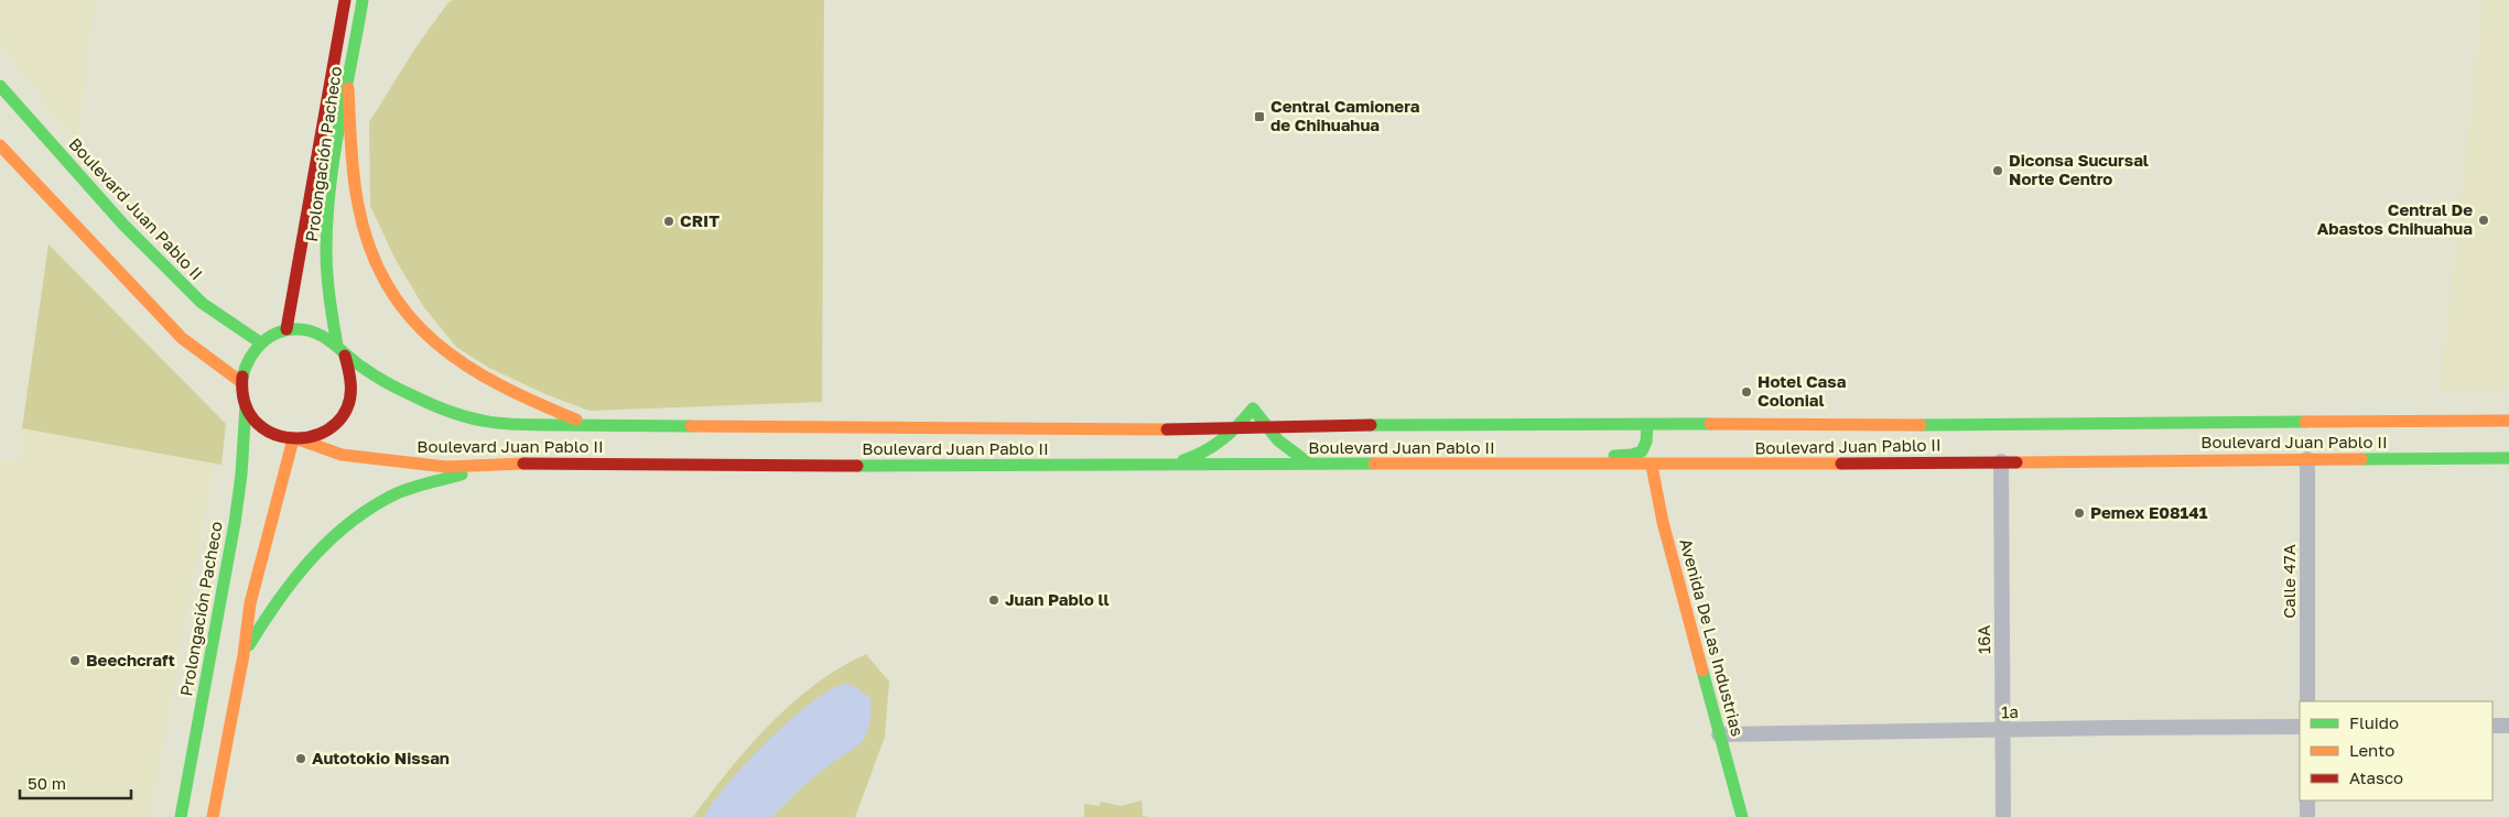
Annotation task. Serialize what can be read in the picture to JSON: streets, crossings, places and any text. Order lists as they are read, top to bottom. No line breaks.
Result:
{"streets":{"main road":["Prolongación Pacheco","Boulevard Juan Pablo II","Avenida De Las Industrias"],"street":["Calle 47A","16A","1a"]},"crossings":[["Prolongación Pacheco","Boulevard Juan Pablo II"],["Boulevard Juan Pablo II","Calle 47A"],["Boulevard Juan Pablo II","Avenida De Las Industrias"],["Boulevard Juan Pablo II","16A"],["Avenida De Las Industrias","1a"],["16A","1a"]],"places":{"transit":["Central Camionera de Chihuahua"],"other":["Diconsa Sucursal Norte Centro","Central De Abastos Chihuahua","CRIT","Hotel Casa Colonial","Pemex E08141","Juan Pablo ll","Beechcraft","Autotokio Nissan"]},"legend":["Fluido","Lento","Atasco"],"scale_bar":"50 m"}
